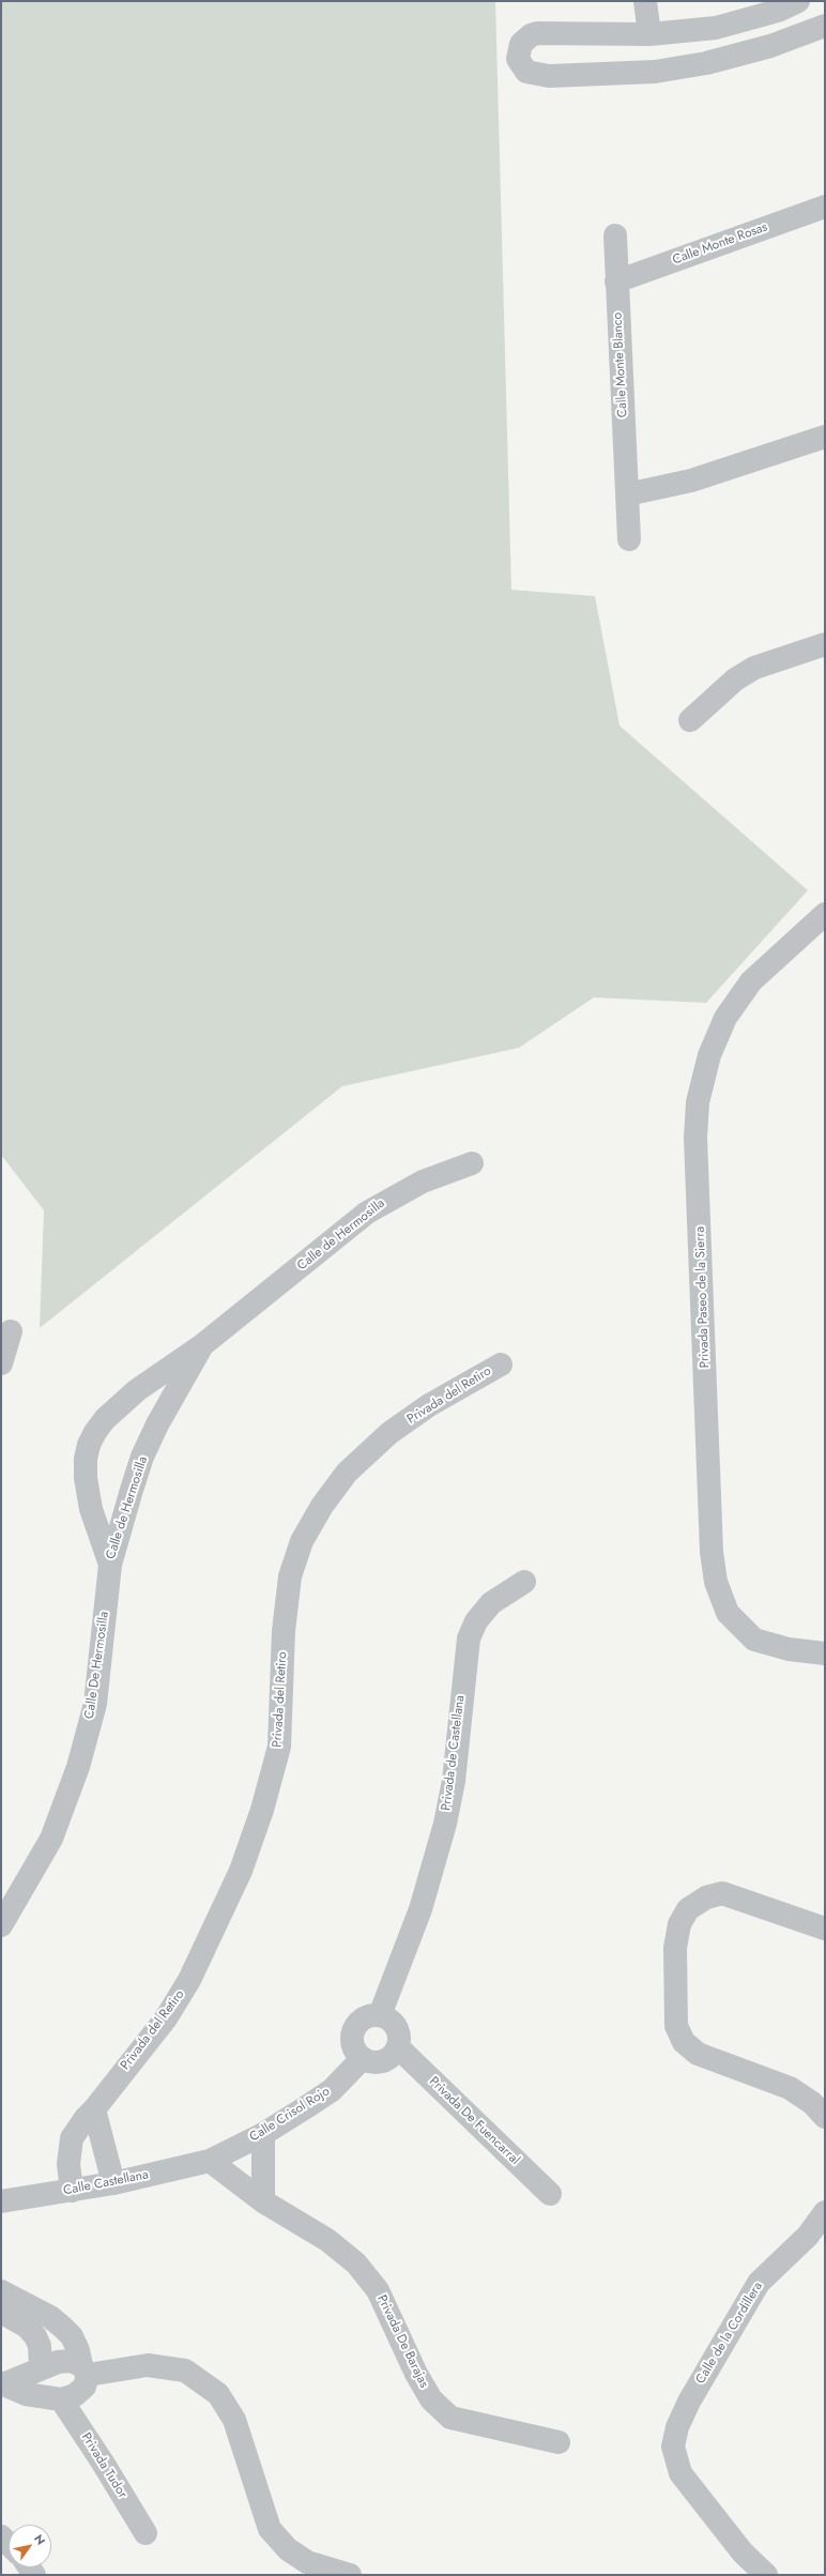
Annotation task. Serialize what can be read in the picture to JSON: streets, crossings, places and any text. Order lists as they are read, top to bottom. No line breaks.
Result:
{"streets":{"street":["Calle Monte Rosas","Calle Monte Blanco","Calle de Hermosilla","Privada Paseo de la Sierra","Privada del Retiro","Calle De Hermosilla","Privada de Castellana","Calle Crisol Rojo","Privada De Fuencarral","Calle Castellana","Calle de la Cordillera","Privada De Barajas","Privada Tudor"]},"crossings":[["Calle Monte Rosas","Calle Monte Blanco"],["Calle de Hermosilla","Calle De Hermosilla"],["Privada de Castellana","Calle Crisol Rojo"],["Privada de Castellana","Privada De Fuencarral"],["Calle Crisol Rojo","Privada De Fuencarral"],["Calle Crisol Rojo","Calle Castellana"],["Calle Crisol Rojo","Privada De Barajas"],["Calle Castellana","Privada De Barajas"]],"north":"top right"}
